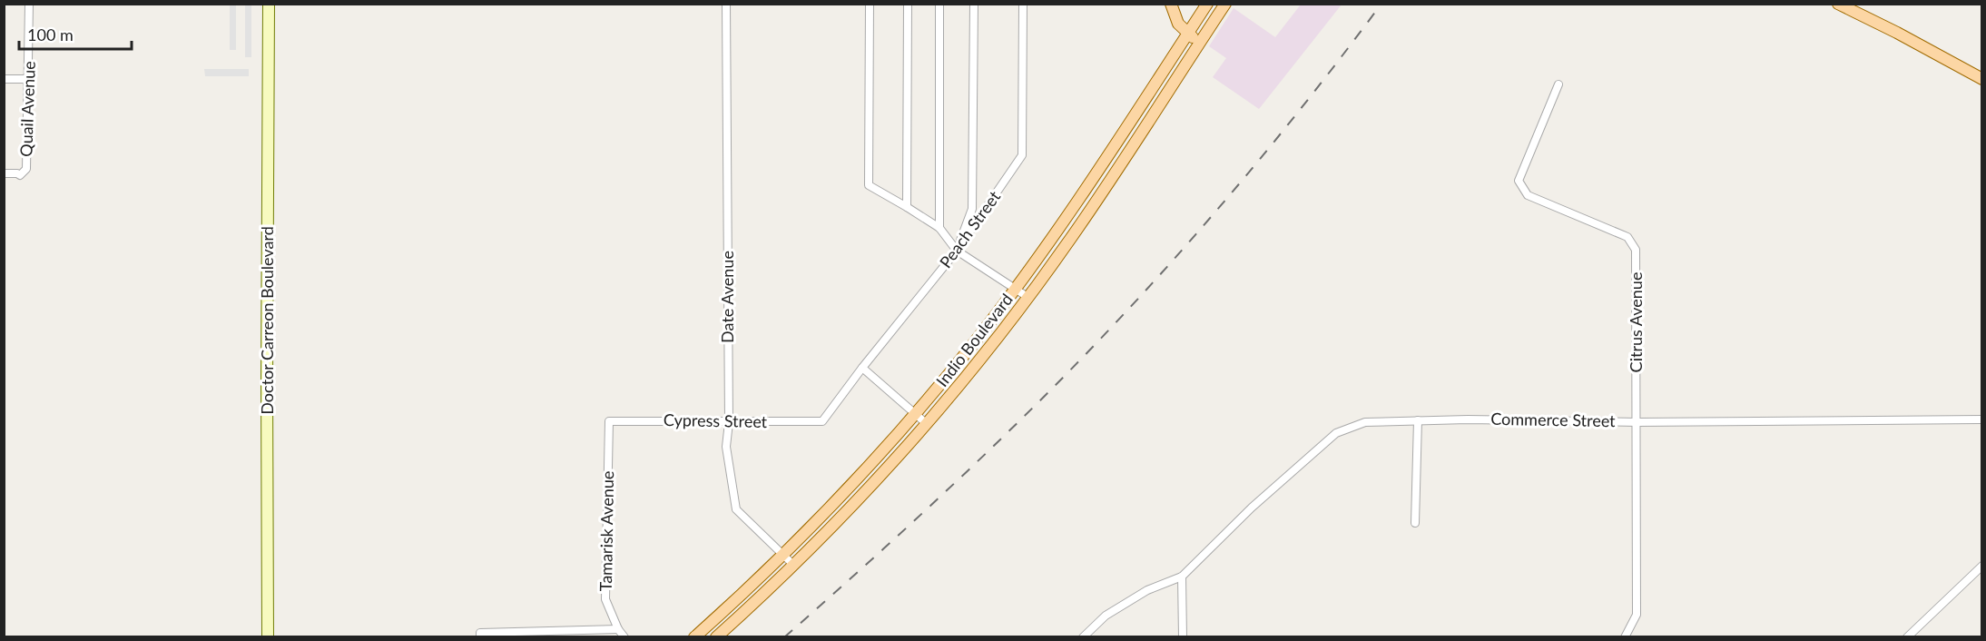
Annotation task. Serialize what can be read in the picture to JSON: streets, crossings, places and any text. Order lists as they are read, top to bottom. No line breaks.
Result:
{"streets":{"main road":["Doctor Carreon Boulevard","Indio Boulevard"],"street":["Quail Avenue","Peach Street","Date Avenue","Citrus Avenue","Commerce Street","Cypress Street","Tamarisk Avenue"]},"crossings":[["Peach Street","Cypress Street"],["Date Avenue","Indio Boulevard"],["Date Avenue","Cypress Street"],["Citrus Avenue","Commerce Street"],["Cypress Street","Tamarisk Avenue"]],"scale_bar":"100 m"}
